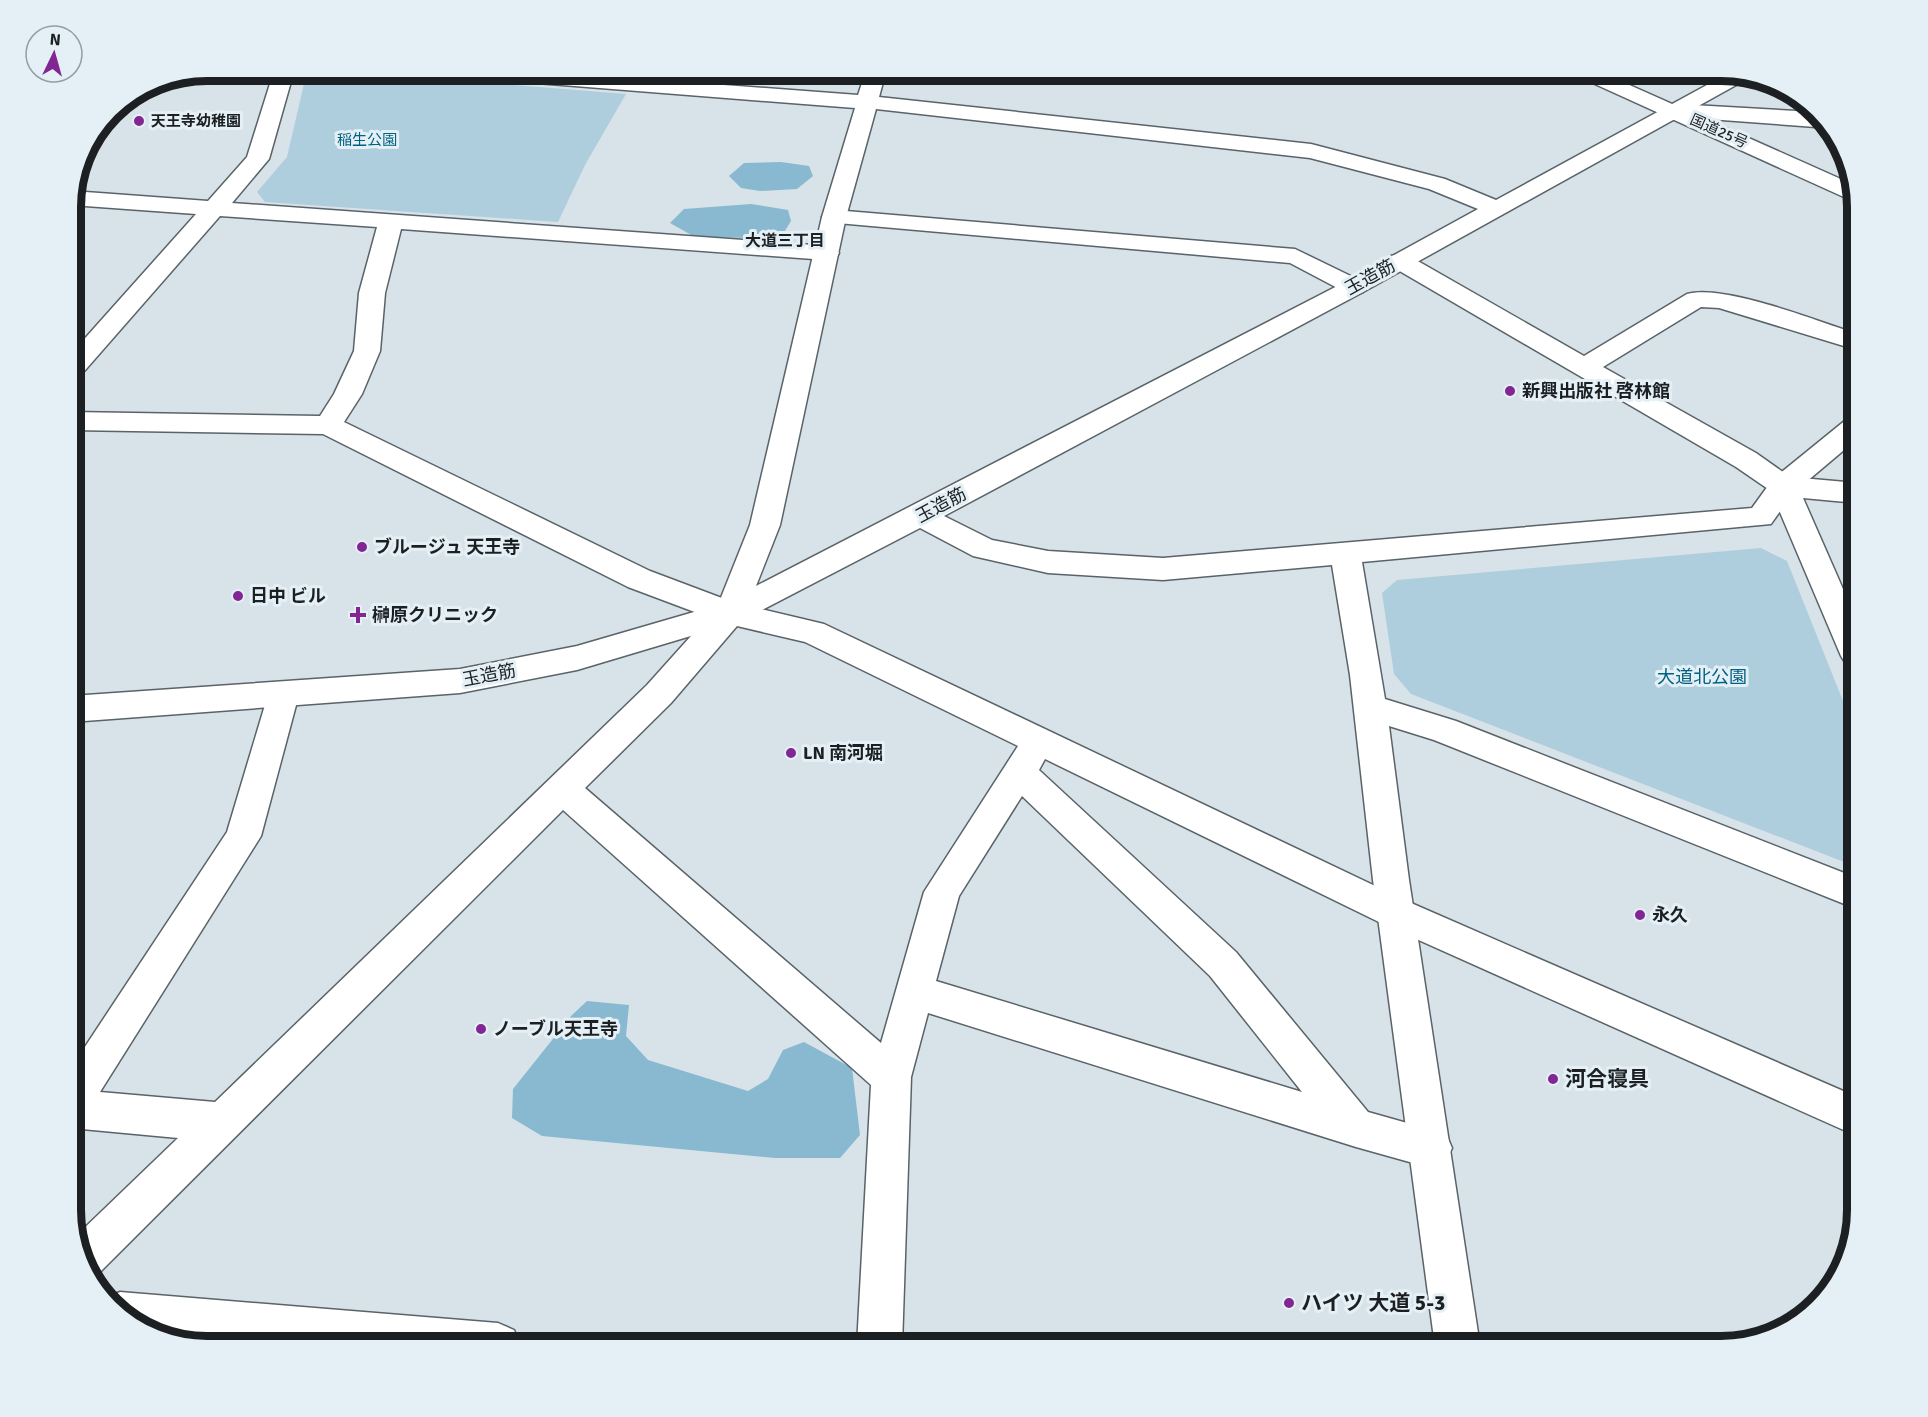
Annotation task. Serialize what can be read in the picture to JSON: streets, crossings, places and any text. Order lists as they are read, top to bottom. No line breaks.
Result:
{"streets":{"main road":["国道25号","玉造筋"]},"crossings":[["国道25号","玉造筋"]],"districts":["大道三丁目"],"parks":["稲生公園","大道北公園"],"places":{"other":["天王寺幼稚園","新興出版社 啓林館","ブルージュ 天王寺","日中 ビル","LN 南河堀","永久","ノーブル天王寺","河合寝具","ハイツ 大道 5-3"],"health":["榊原クリニック"]},"north":"top"}
